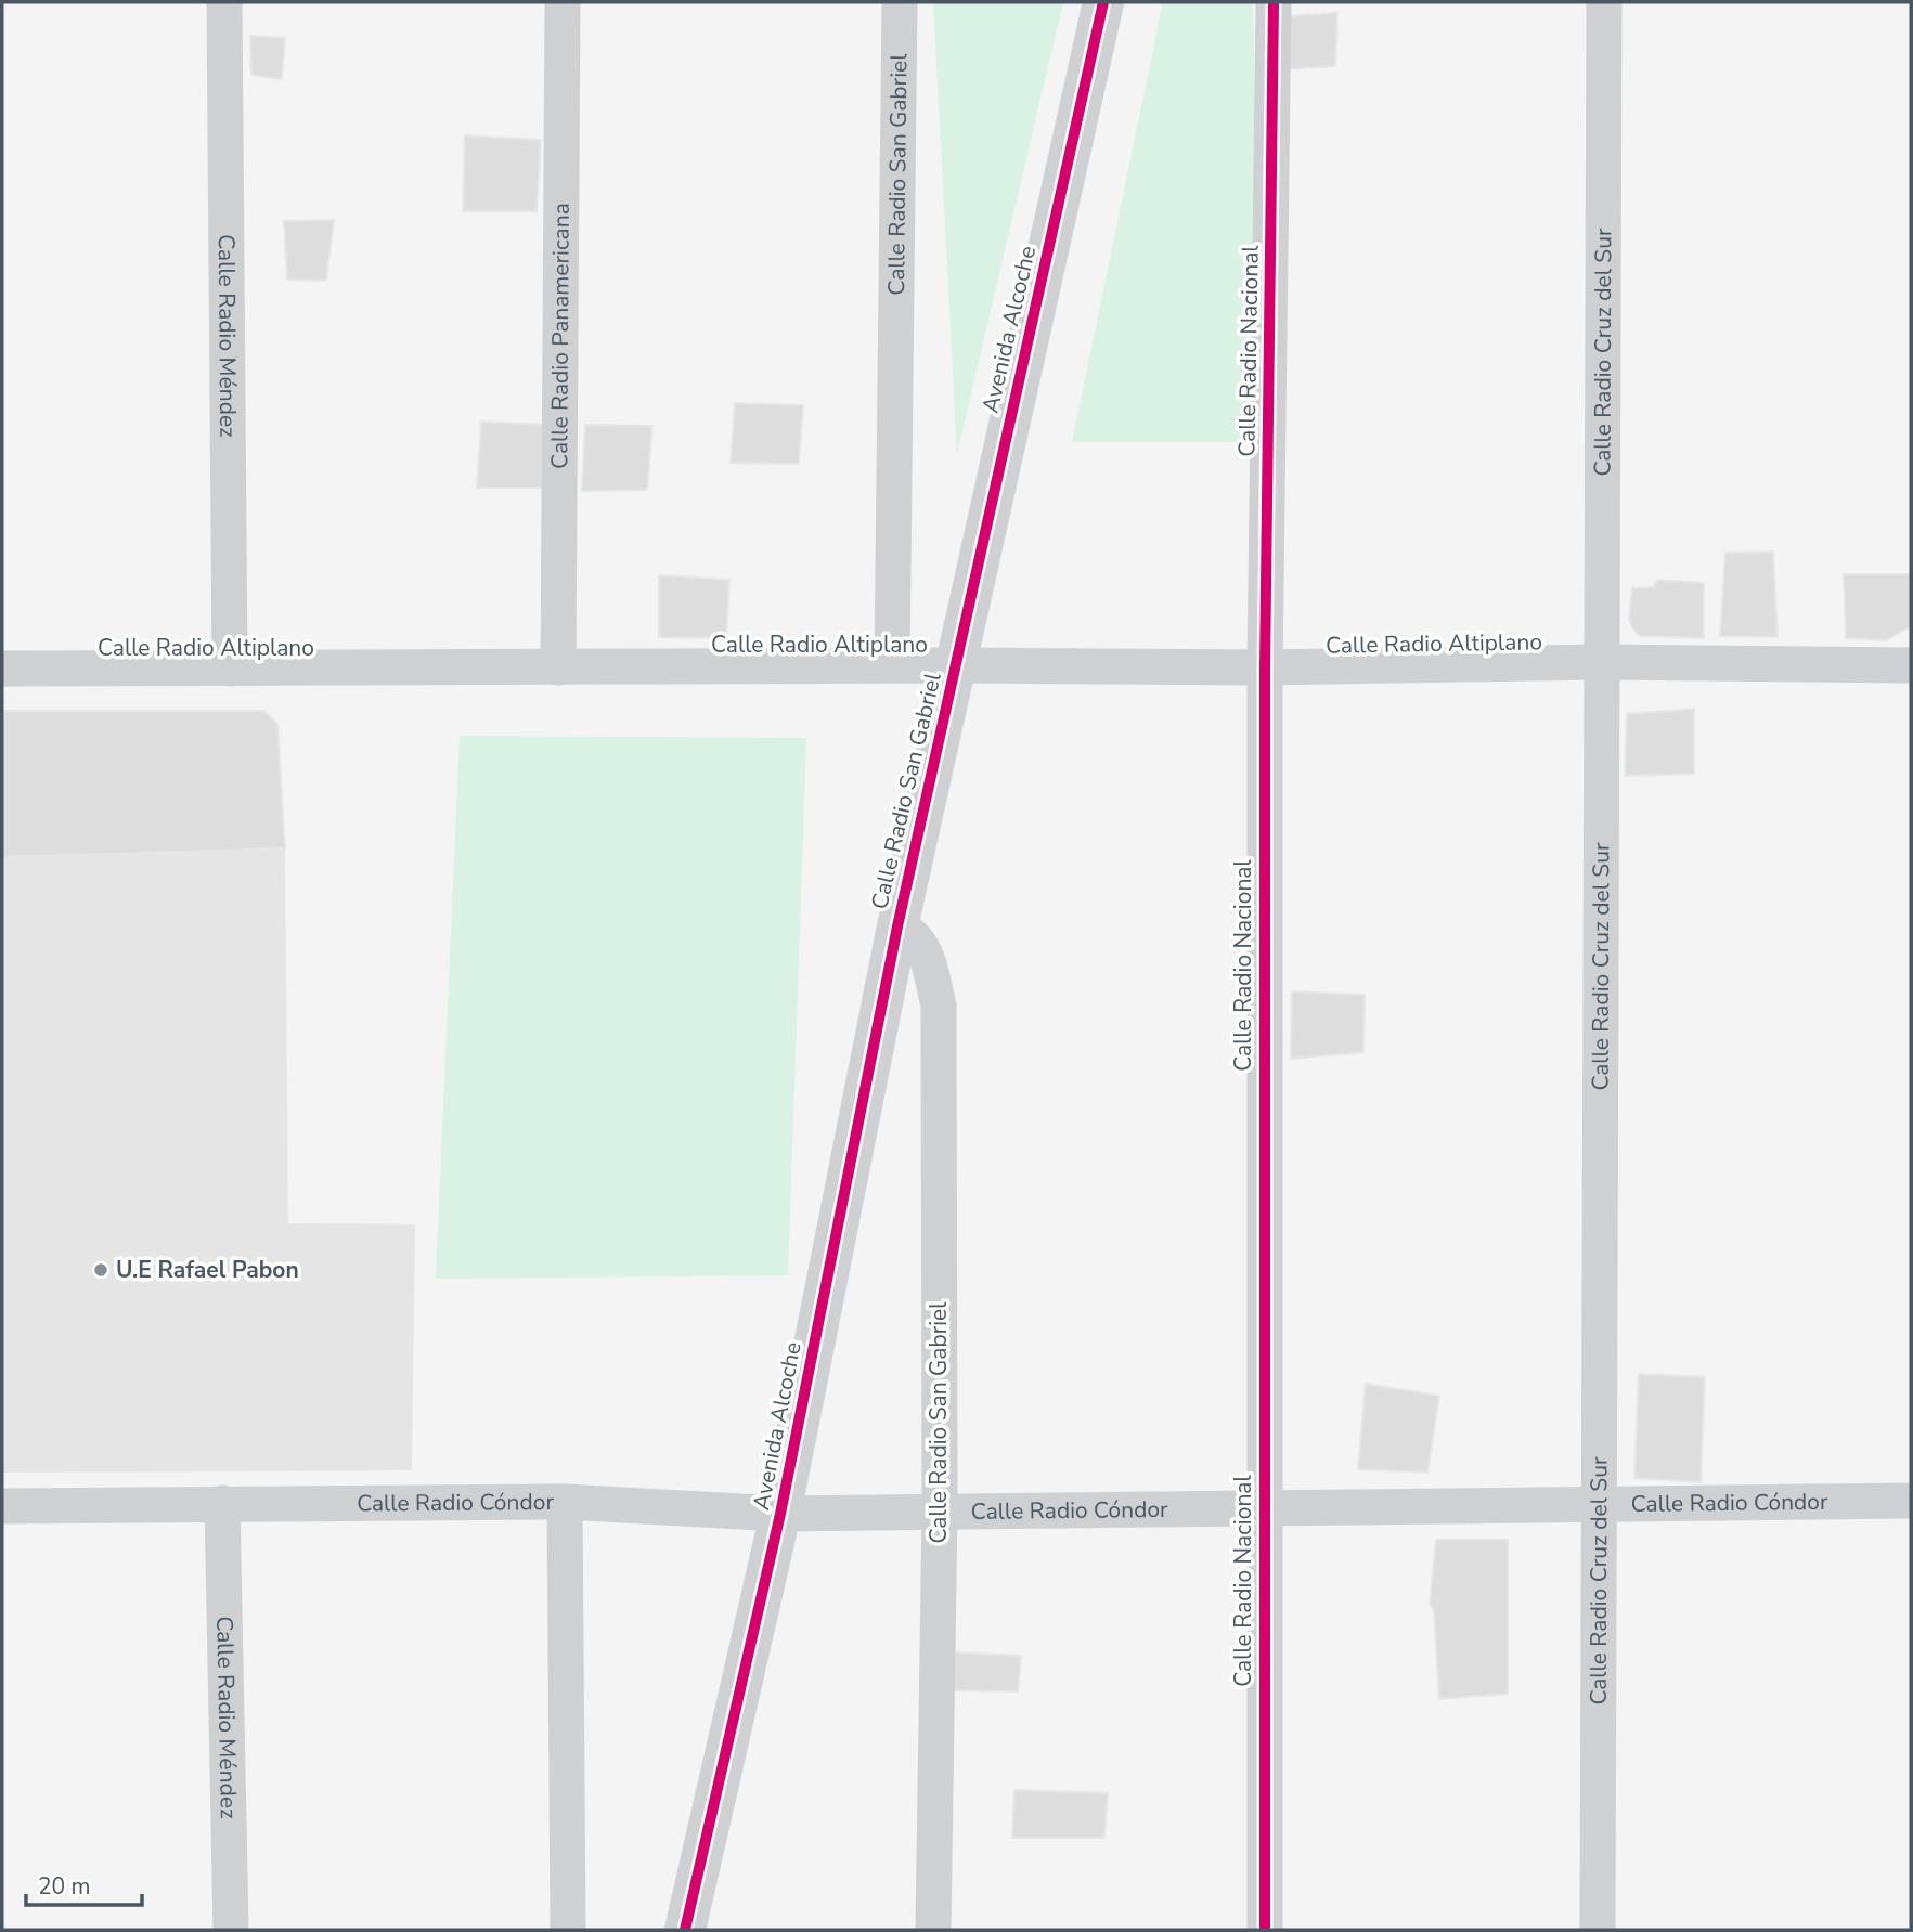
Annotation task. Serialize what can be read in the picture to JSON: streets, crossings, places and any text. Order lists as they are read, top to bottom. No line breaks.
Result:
{"streets":{"street":["Calle Radio San Gabriel","Avenida Alcoche","Calle Radio Panamericana","Calle Radio Méndez","Calle Radio Nacional","Calle Radio Cruz del Sur","Calle Radio Altiplano","Calle Radio Cóndor"]},"crossings":[["Calle Radio San Gabriel","Avenida Alcoche"],["Calle Radio San Gabriel","Calle Radio Altiplano"],["Calle Radio San Gabriel","Calle Radio Cóndor"],["Avenida Alcoche","Calle Radio Altiplano"],["Avenida Alcoche","Calle Radio Cóndor"],["Calle Radio Panamericana","Calle Radio Altiplano"],["Calle Radio Méndez","Calle Radio Altiplano"],["Calle Radio Méndez","Calle Radio Cóndor"],["Calle Radio Nacional","Calle Radio Altiplano"],["Calle Radio Nacional","Calle Radio Cóndor"],["Calle Radio Cruz del Sur","Calle Radio Altiplano"],["Calle Radio Cruz del Sur","Calle Radio Cóndor"]],"places":["U.E Rafael Pabon"],"scale_bar":"20 m"}
